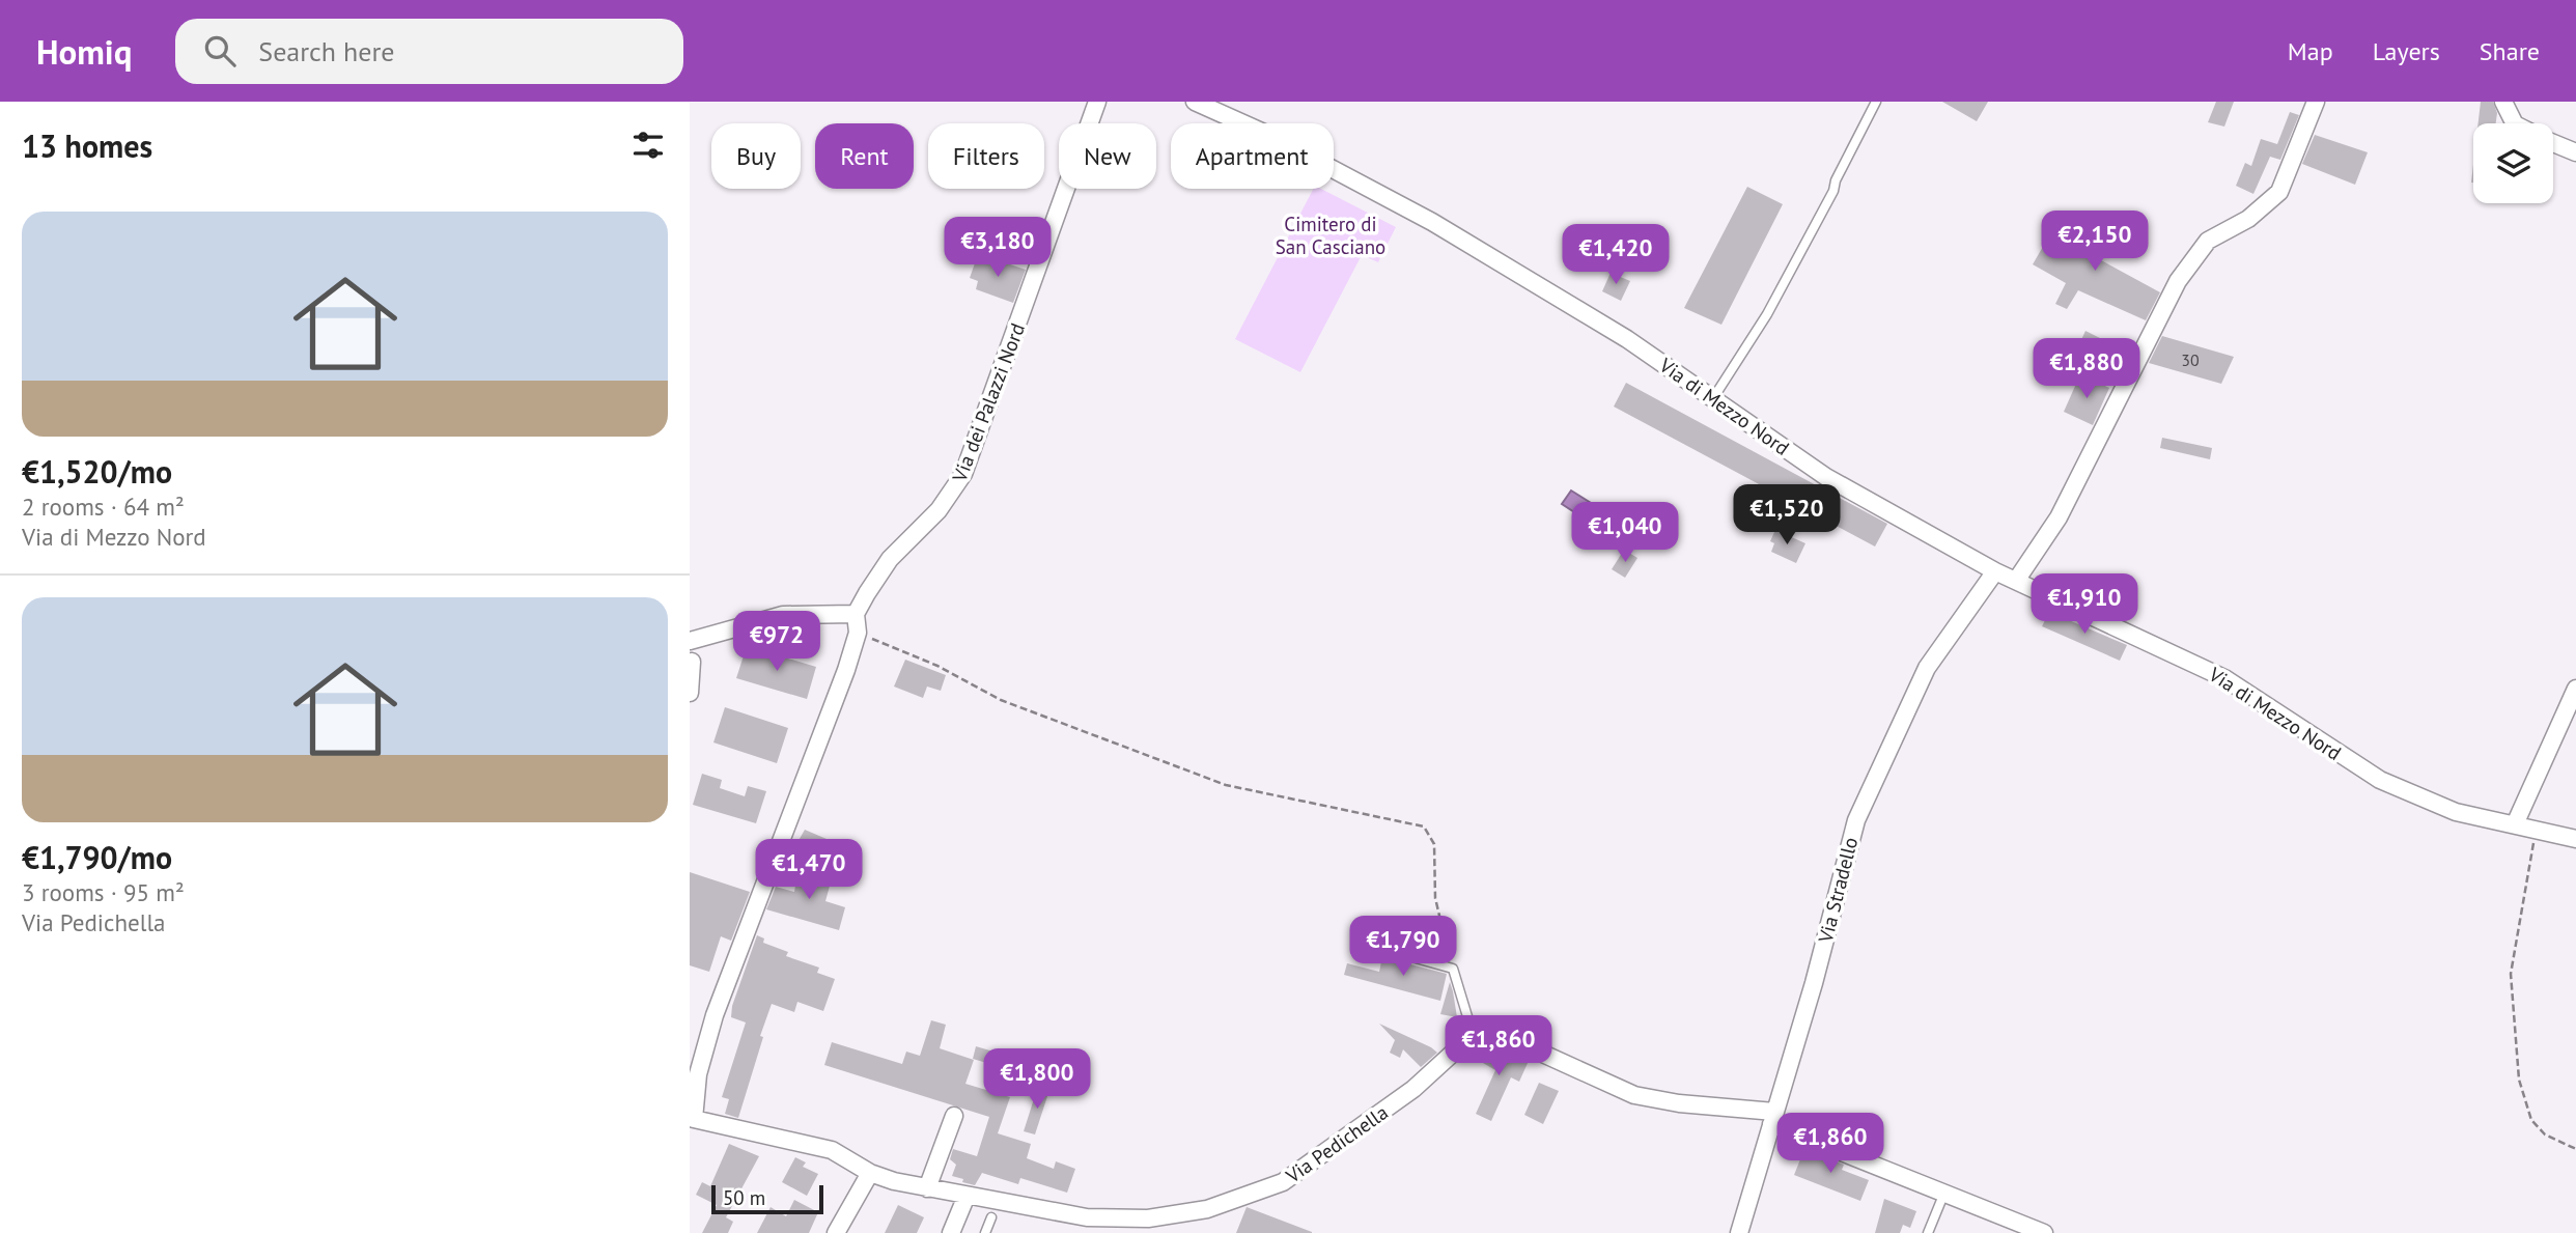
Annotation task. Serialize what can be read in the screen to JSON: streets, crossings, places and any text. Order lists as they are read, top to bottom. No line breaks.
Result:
{"streets":{"street":["Via dei Palazzi Nord","Via di Mezzo Nord","Via Stradello","Via Pedichella"]},"crossings":[["Via di Mezzo Nord","Via Stradello"]],"parks":["Cimitero di San Casciano"],"house_numbers":["30"],"scale_bar":"50 m","page":{"header":"Homiq","search":"Search here","nav":["Map","Layers","Share"],"heading":"13 homes","chip":["Buy","Rent","Filters","New","Apartment"],"list":[{"name":"€1,520/mo","note":"2 rooms · 64 m² · Via di Mezzo Nord"},{"name":"€1,790/mo","note":"3 rooms · 95 m² · Via Pedichella"}],"price":["€2,150","€3,180","€1,420","€1,880","€1,520","€1,040","€1,910","€972","€1,470","€1,790","€1,860","€1,800","€1,860"],"scale":"50 m"}}
